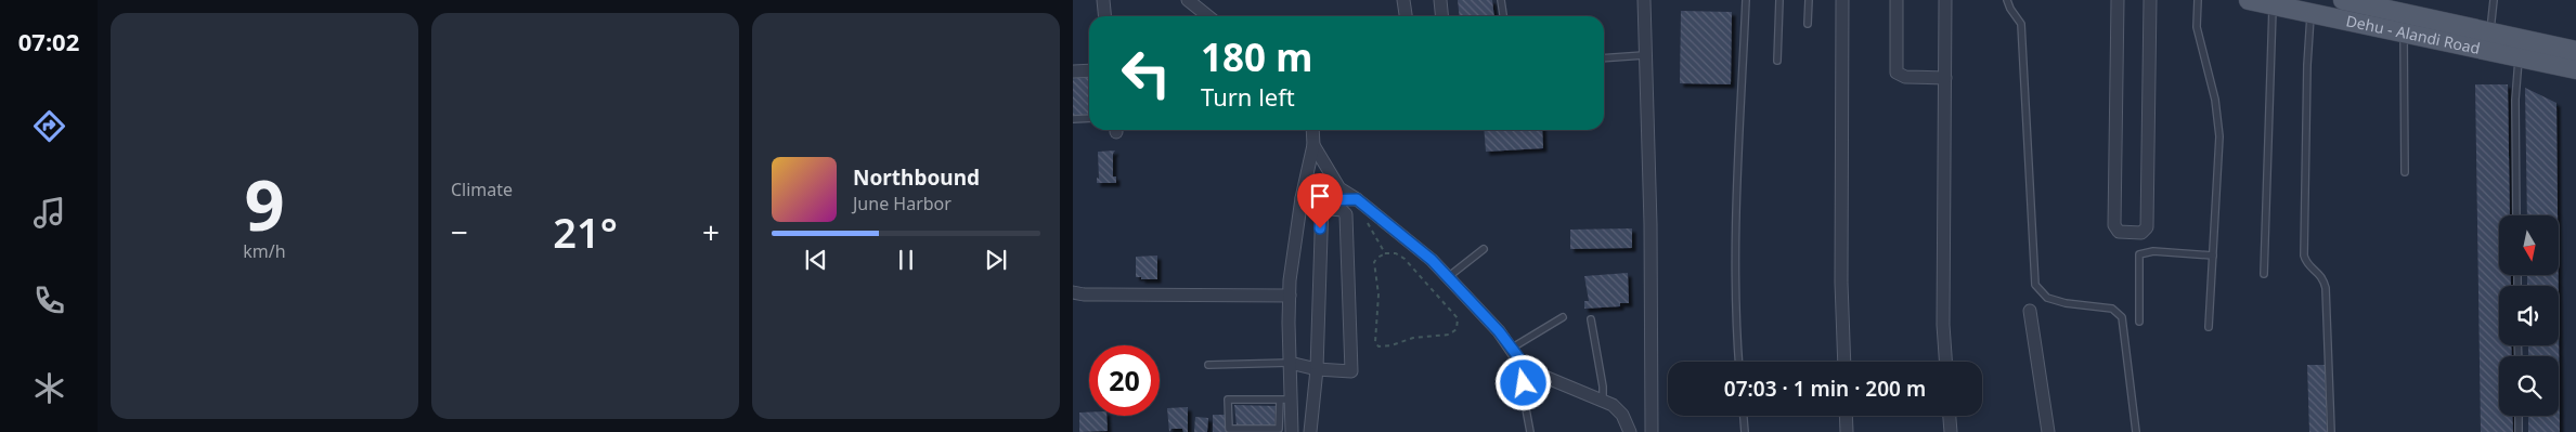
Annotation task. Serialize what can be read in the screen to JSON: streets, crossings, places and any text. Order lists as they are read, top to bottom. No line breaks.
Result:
{"streets":{"main road":["Dehu - Alandi Road"]},"north":"bottom","page":{"tabs":"07:02","tile":[["9","km/h"],"Climate"],"turn":["180 m","Turn left"],"song":["Northbound","June Harbor"],"heat":["−","21°","+"],"limit":"20","trip":"07:03 · 1 min · 200 m"}}
